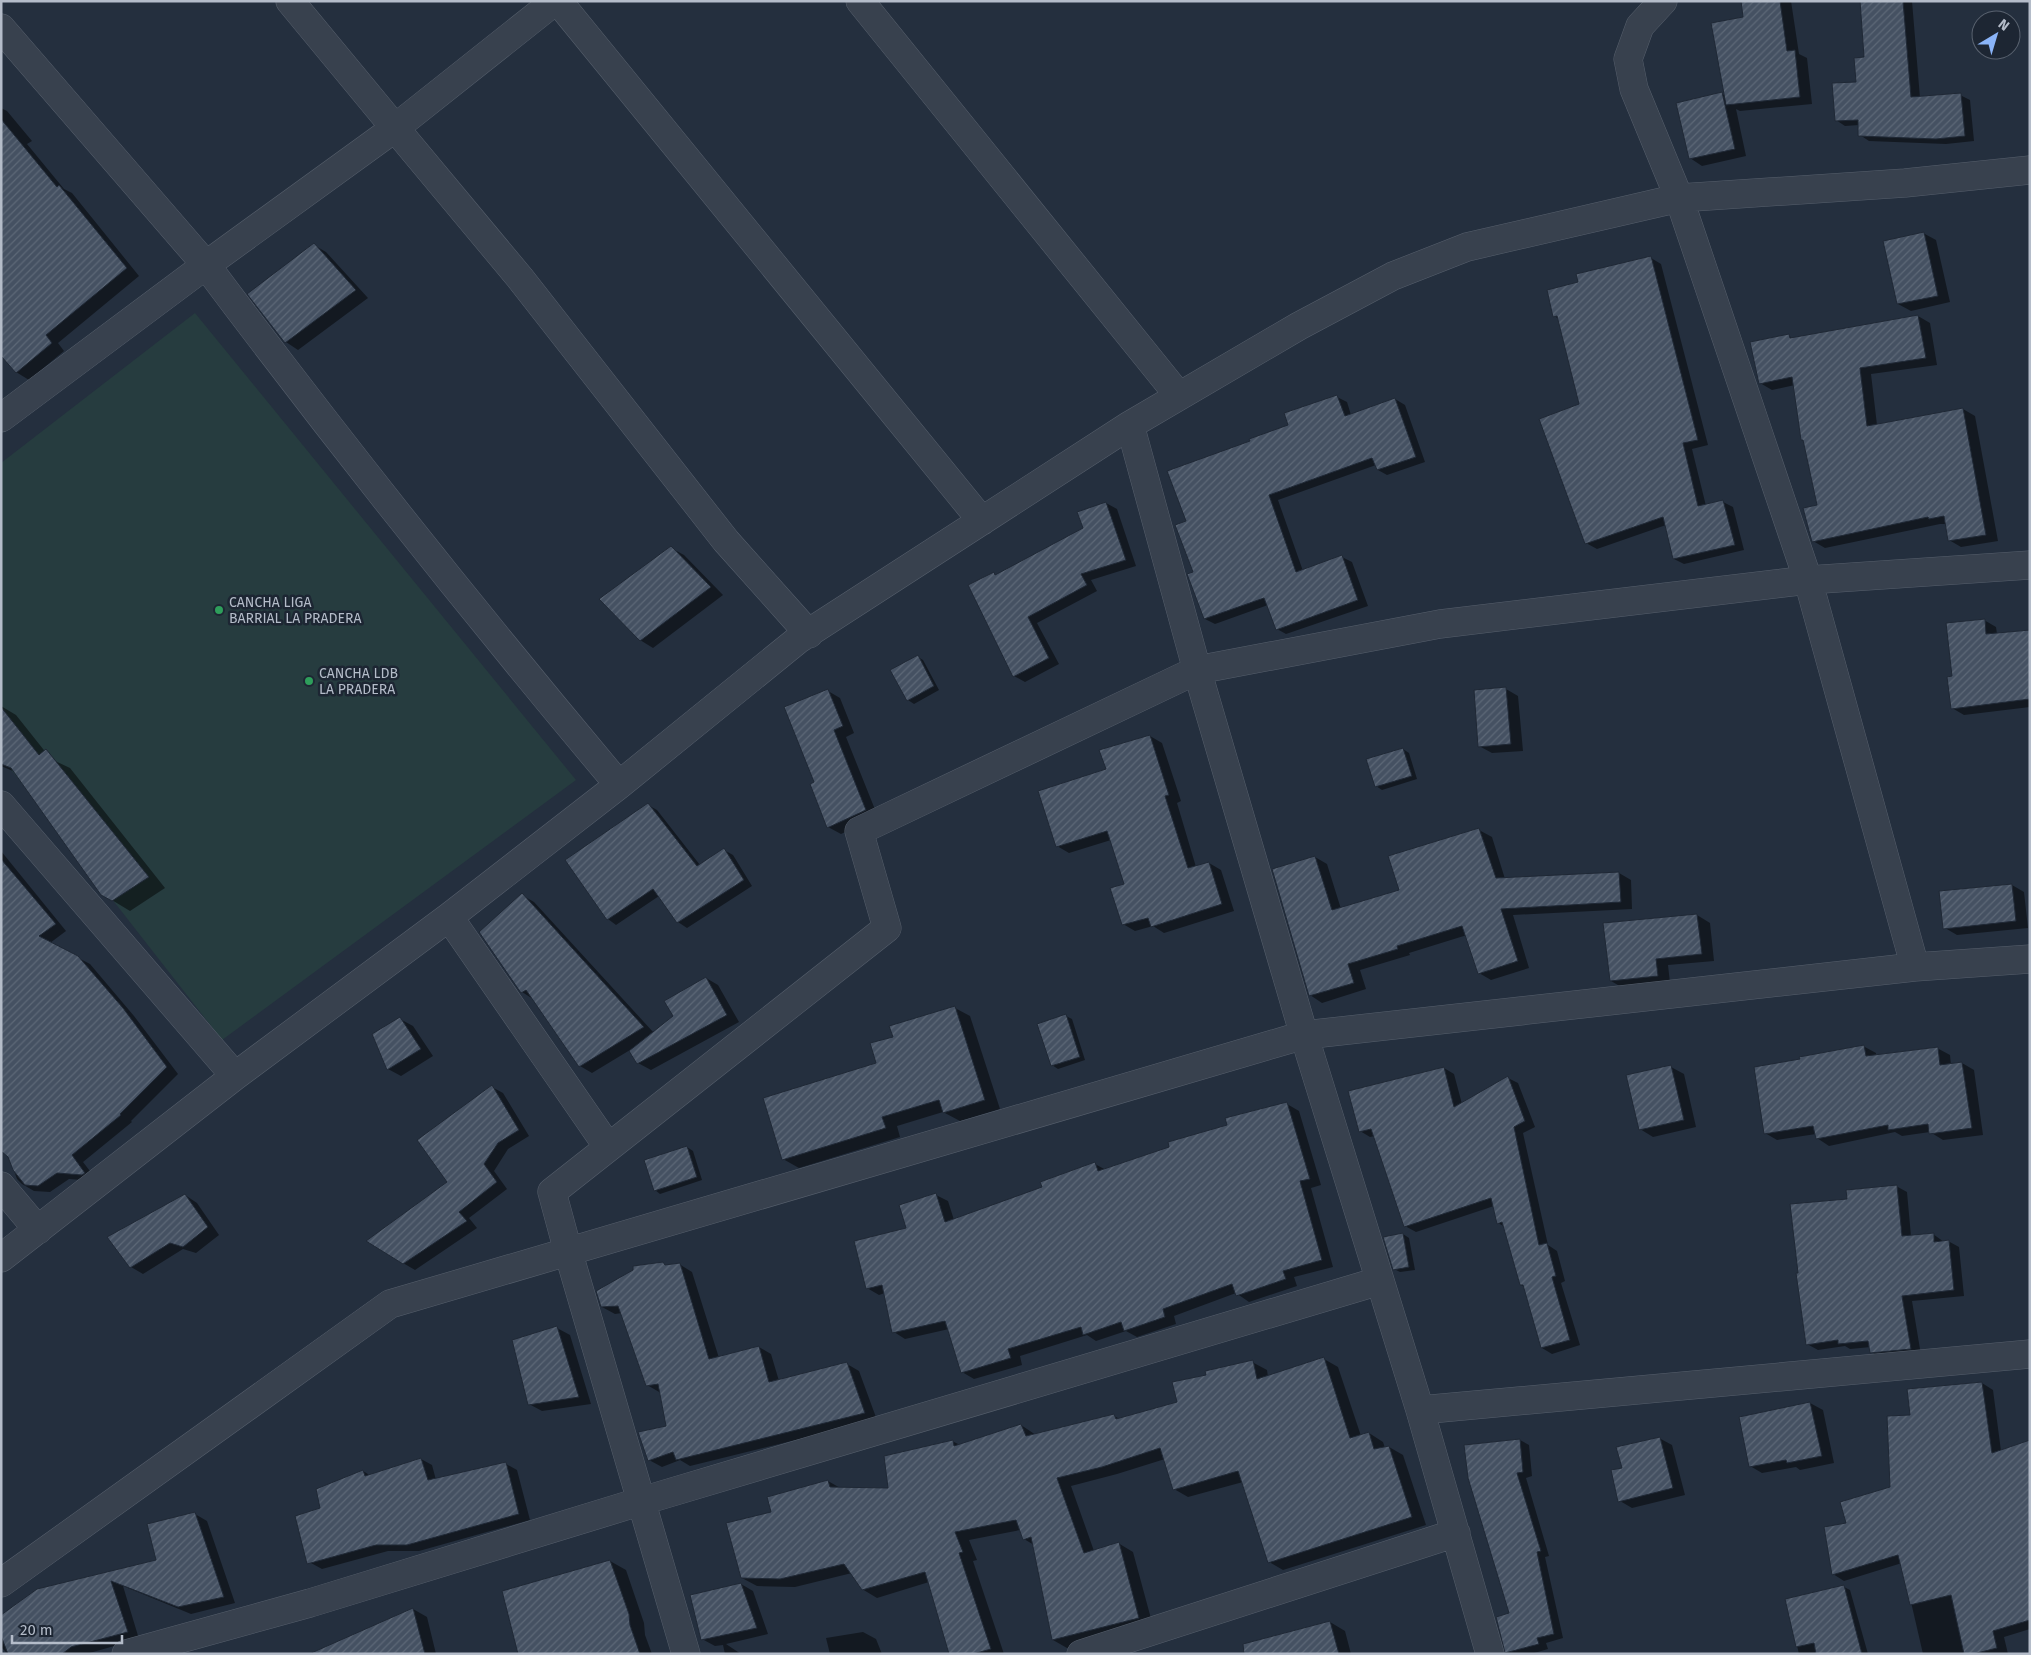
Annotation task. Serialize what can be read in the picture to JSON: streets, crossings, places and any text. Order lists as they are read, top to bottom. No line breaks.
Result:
{"places":["CANCHA LIGA BARRIAL LA PRADERA","CANCHA LDB LA PRADERA"],"scale_bar":"20 m","north":"top right"}
